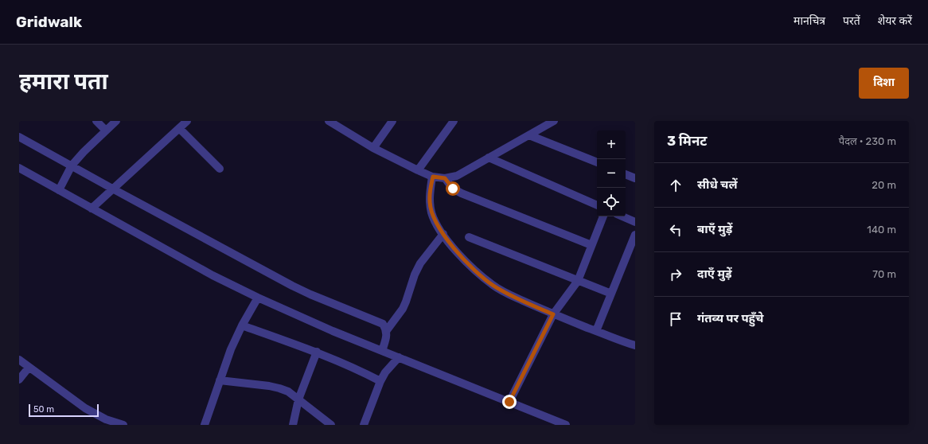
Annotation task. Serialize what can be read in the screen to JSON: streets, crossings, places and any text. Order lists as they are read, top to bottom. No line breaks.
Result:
{"scale_bar":"50 m","page":{"header":"Gridwalk","nav":["मानचित्र","परतें","शेयर करें"],"buttons":"दिशा","title":"हमारा पता","heading":["3 मिनट","पैदल · 230 m"],"map_buttons":["+","−"],"list":[["सीधे चलें","20 m"],["बाएँ मुड़ें","140 m"],["दाएँ मुड़ें","70 m"],"गंतव्य पर पहुँचे"],"scale":"50 m"}}
